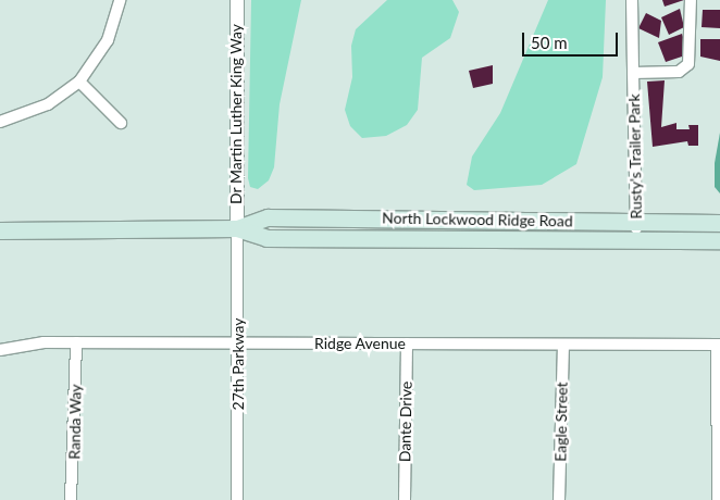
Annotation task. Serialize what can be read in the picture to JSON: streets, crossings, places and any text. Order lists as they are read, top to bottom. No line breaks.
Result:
{"streets":{"main road":["North Lockwood Ridge Road"],"street":["Dr Martin Luther King Way","Rusty's Trailer Park","Ridge Avenue","27th Parkway","Randa Way","Dante Drive","Eagle Street"]},"crossings":[["Dr Martin Luther King Way","North Lockwood Ridge Road"],["Dr Martin Luther King Way","27th Parkway"],["Rusty's Trailer Park","North Lockwood Ridge Road"],["North Lockwood Ridge Road","27th Parkway"],["Ridge Avenue","27th Parkway"],["Ridge Avenue","Randa Way"],["Ridge Avenue","Dante Drive"],["Ridge Avenue","Eagle Street"]],"scale_bar":"50 m"}
